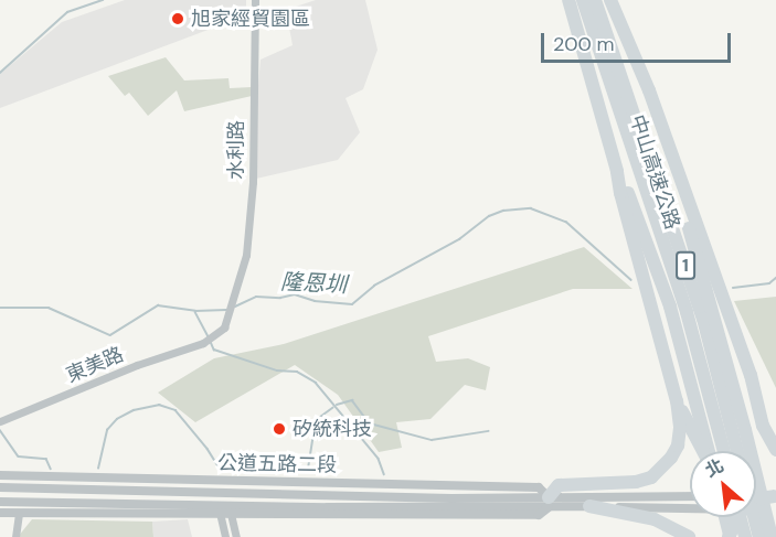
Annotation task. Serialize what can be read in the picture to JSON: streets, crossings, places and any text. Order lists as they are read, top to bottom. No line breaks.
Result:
{"streets":{"highway":["中山高速公路","1"],"street":["水利路","東美路","公道五路二段"]},"crossings":[["水利路","東美路"]],"water":["隆恩圳"],"places":["旭家經貿園區","矽統科技"],"scale_bar":"200 m","north":"top left"}
